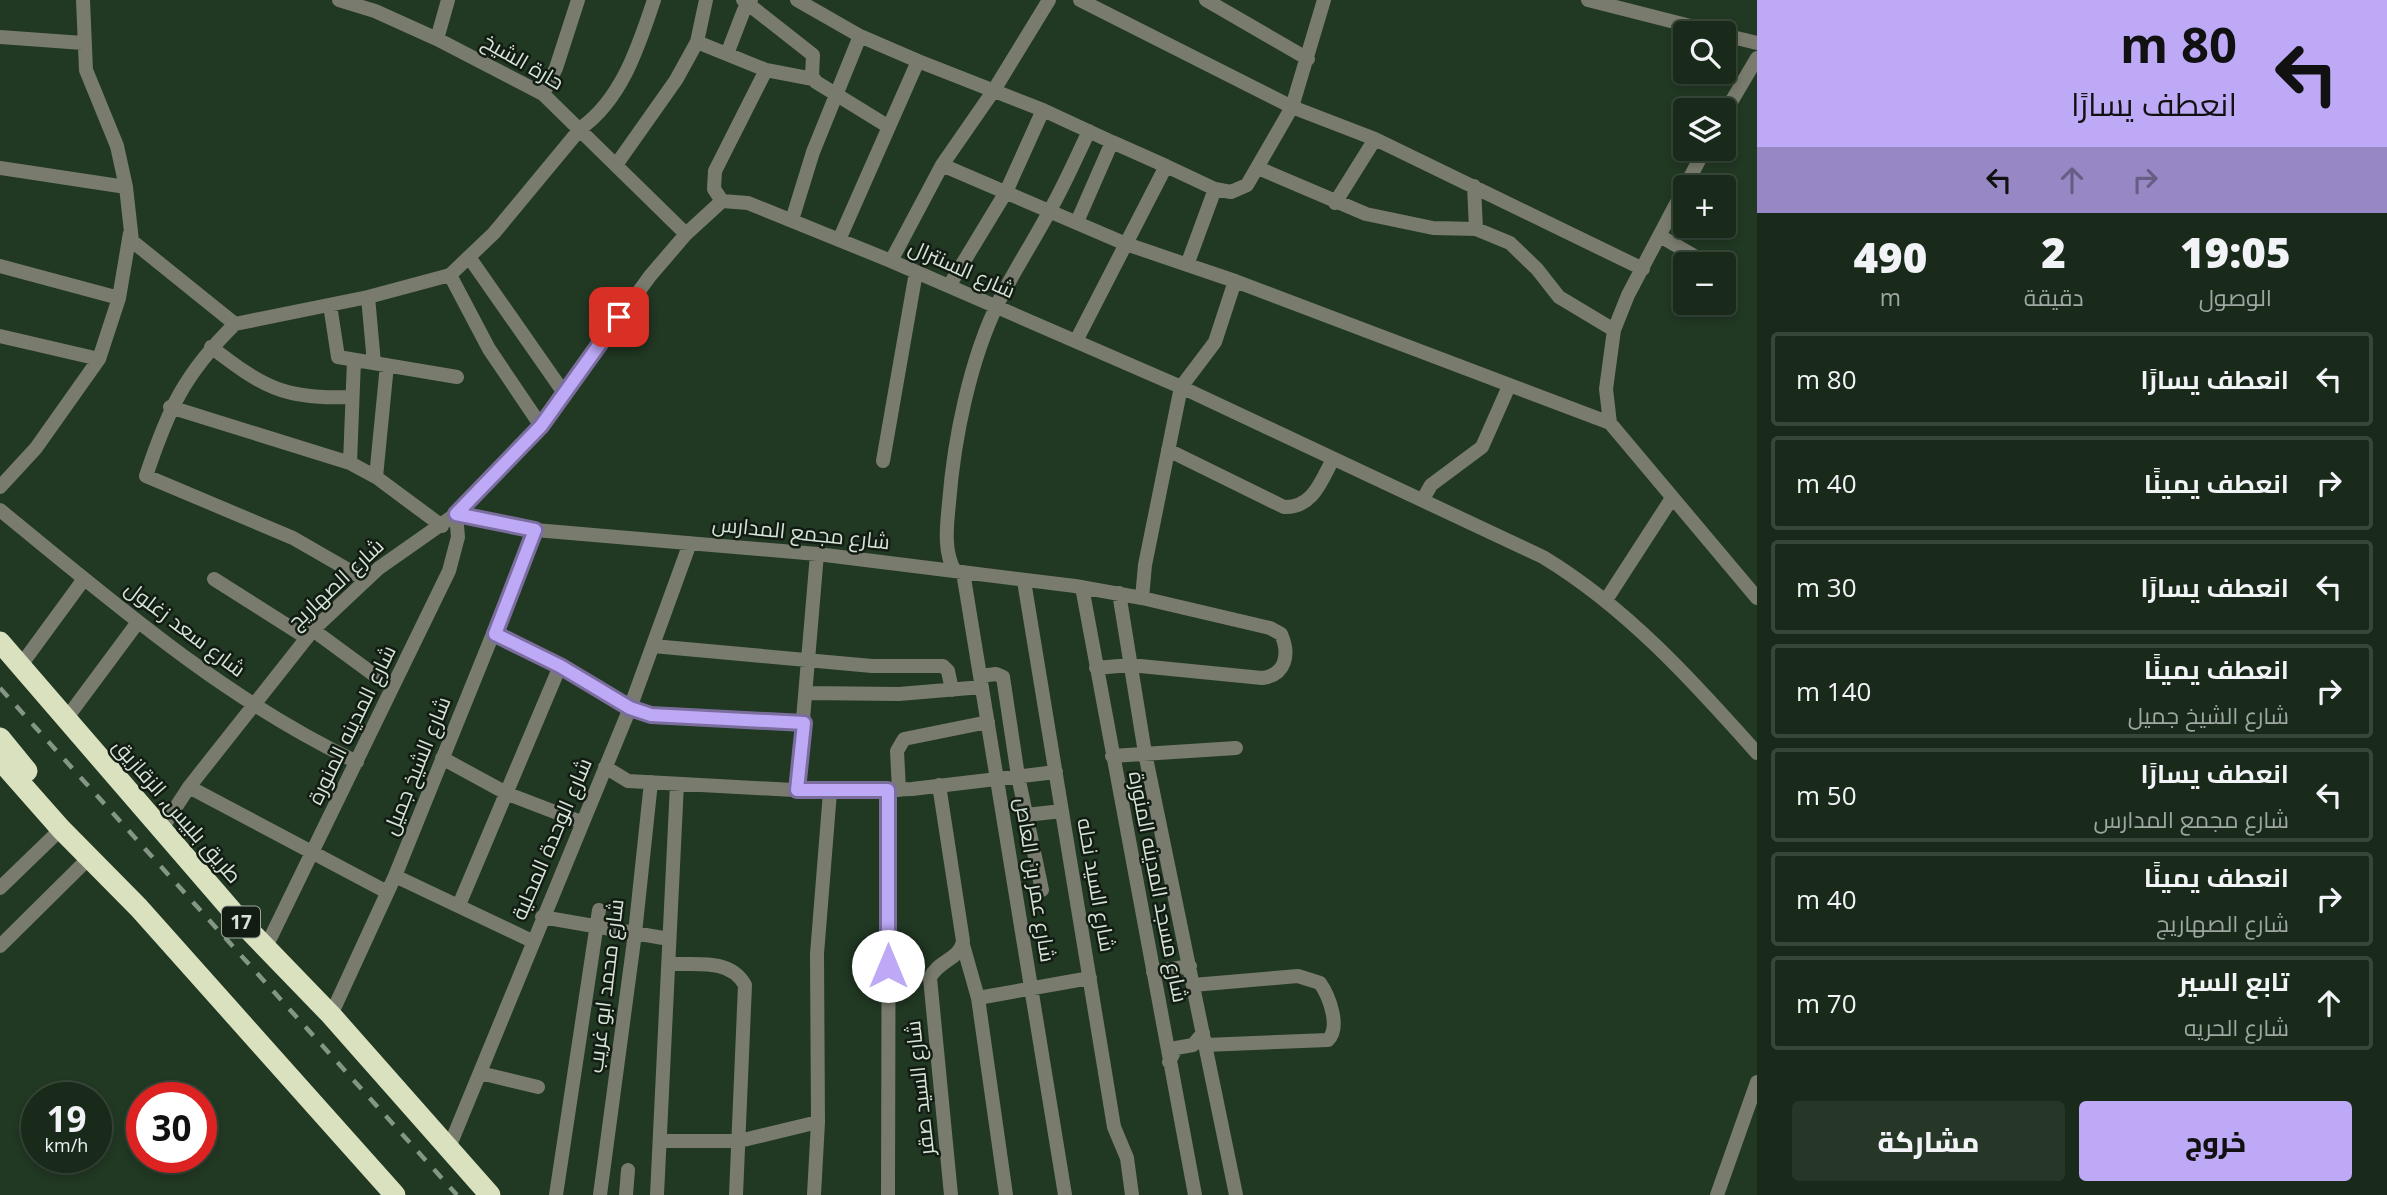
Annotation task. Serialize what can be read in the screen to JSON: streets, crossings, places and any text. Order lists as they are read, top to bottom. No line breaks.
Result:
{"streets":{"highway":["طريق بلبيس, الزقازيق","17"],"street":["حارة الشيخ","شارع السنترال","شارع مجمع المدارس","شارع الصهاريج","شارع سعد زغلول","شارع المدينه المنورة","شارع الشيخ جميل","شارع الوحدة المحلية","شارع عمر بن العاص","شارع السيد نحله","شارع مسجد المدينه المنورة","شارع محمد ابو غريب","شارع السيد صقر"]},"crossings":[["حارة الشيخ","شارع الصهاريج"],["شارع السنترال","شارع الصهاريج"],["شارع السنترال","شارع عمر بن العاص"],["شارع مجمع المدارس","شارع الصهاريج"],["شارع مجمع المدارس","شارع المدينه المنورة"],["شارع مجمع المدارس","شارع الشيخ جميل"],["شارع مجمع المدارس","شارع الوحدة المحلية"],["شارع مجمع المدارس","شارع عمر بن العاص"],["شارع مجمع المدارس","شارع السيد نحله"],["شارع مجمع المدارس","شارع مسجد المدينه المنورة"],["شارع الصهاريج","شارع سعد زغلول"],["شارع الصهاريج","شارع المدينه المنورة"],["شارع الصهاريج","طريق بلبيس, الزقازيق"],["شارع سعد زغلول","شارع المدينه المنورة"],["شارع المدينه المنورة","طريق بلبيس, الزقازيق"],["شارع الشيخ جميل","طريق بلبيس, الزقازيق"],["طريق بلبيس, الزقازيق","شارع الوحدة المحلية"]],"page":{"turn":["80 m","انعطف يسارًا"],"map_buttons":["+","−"],"eta":["19:05","الوصول","2","دقيقة","490","m"],"list":[{"name":"انعطف يسارًا","value":"80 m"},{"name":"انعطف يمينًا","value":"40 m"},{"name":"انعطف يسارًا","value":"30 m"},{"name":"انعطف يمينًا","note":"شارع الشيخ جميل","value":"140 m"},{"name":"انعطف يسارًا","note":"شارع مجمع المدارس","value":"50 m"},{"name":"انعطف يمينًا","note":"شارع الصهاريج","value":"40 m"},{"name":"تابع السير","note":"شارع الحريه","value":"70 m"}],"speed":"19 km/h","limit":"30","buttons":["خروج","مشاركة"]}}
